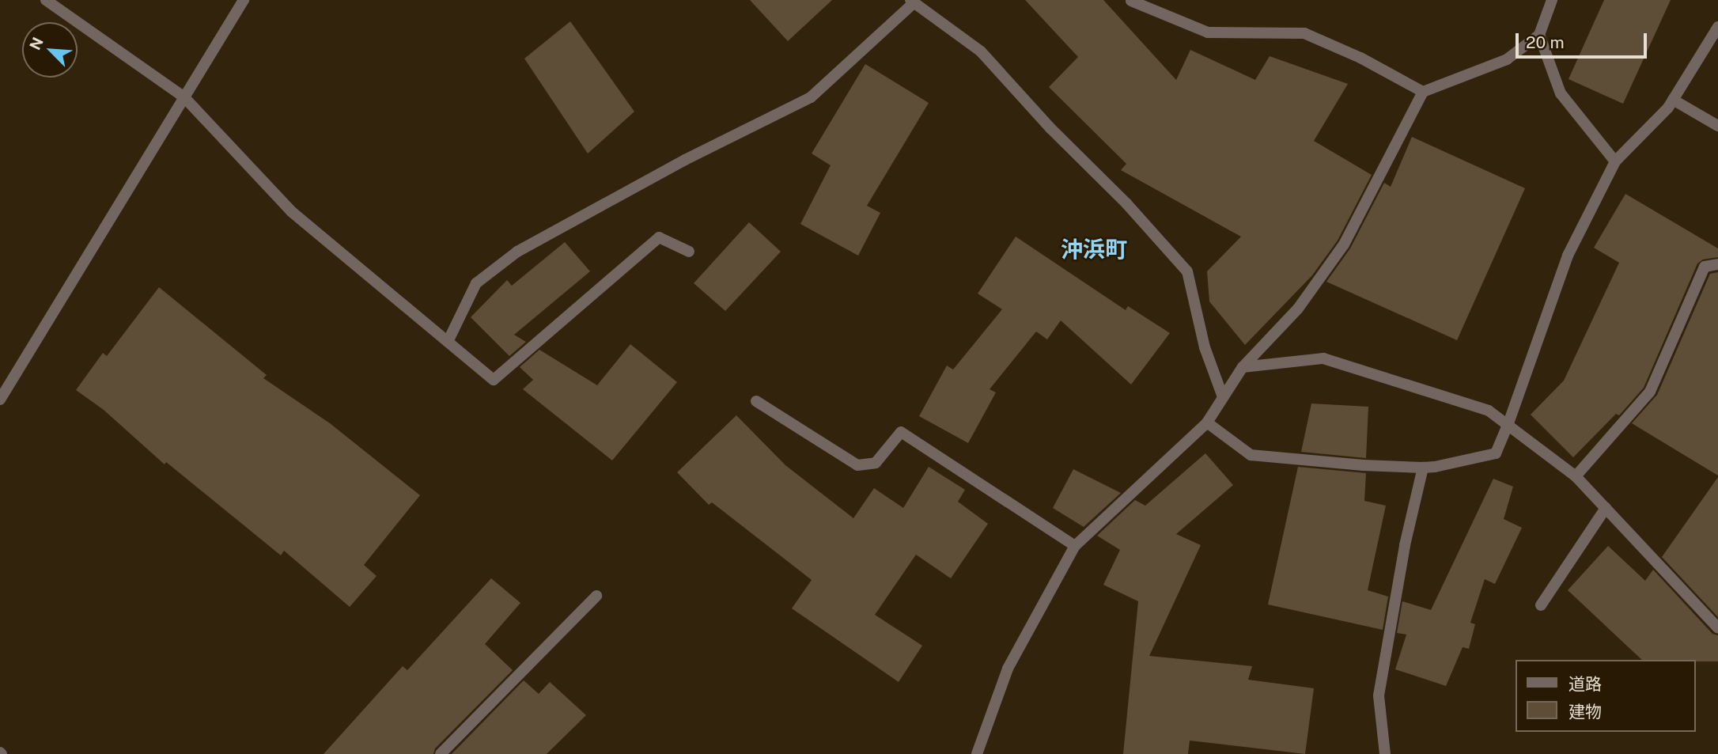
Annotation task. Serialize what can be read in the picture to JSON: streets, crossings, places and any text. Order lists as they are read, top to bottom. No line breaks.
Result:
{"districts":["沖浜町"],"legend":["道路","建物"],"scale_bar":"20 m","north":"top left"}
